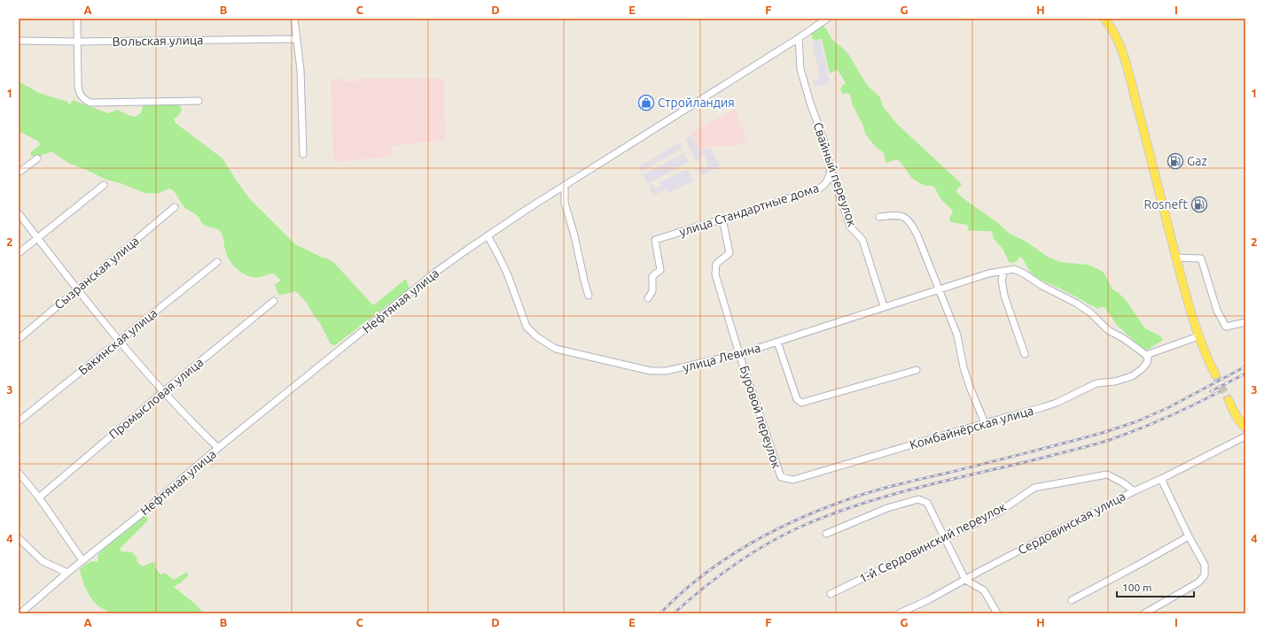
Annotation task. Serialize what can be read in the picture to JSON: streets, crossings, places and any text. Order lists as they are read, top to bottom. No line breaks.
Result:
{"streets":{"street":["Вольская улица","Свайный переулок","улица Стандартные дома","Сызранская улица","Нефтяная улица","Бакинская улица","улица Левина","Промысловая улица","Буровой переулок","Комбайнёрская улица","Сердовинская улица","1-й Сердовинский переулок"]},"crossings":[["Свайный переулок","улица Стандартные дома"],["Свайный переулок","Нефтяная улица"],["Свайный переулок","улица Левина"],["улица Стандартные дома","Буровой переулок"],["Нефтяная улица","улица Левина"],["улица Левина","Буровой переулок"],["улица Левина","Комбайнёрская улица"],["Буровой переулок","Комбайнёрская улица"],["Сердовинская улица","1-й Сердовинский переулок"]],"places":{"shop":["Стройландия"],"fuel station":["Gaz","Rosneft"]},"scale_bar":"100 m","grid":{"columns":["A","B","C","D","E","F","G","H","I"],"rows":["1","2","3","4"]}}
